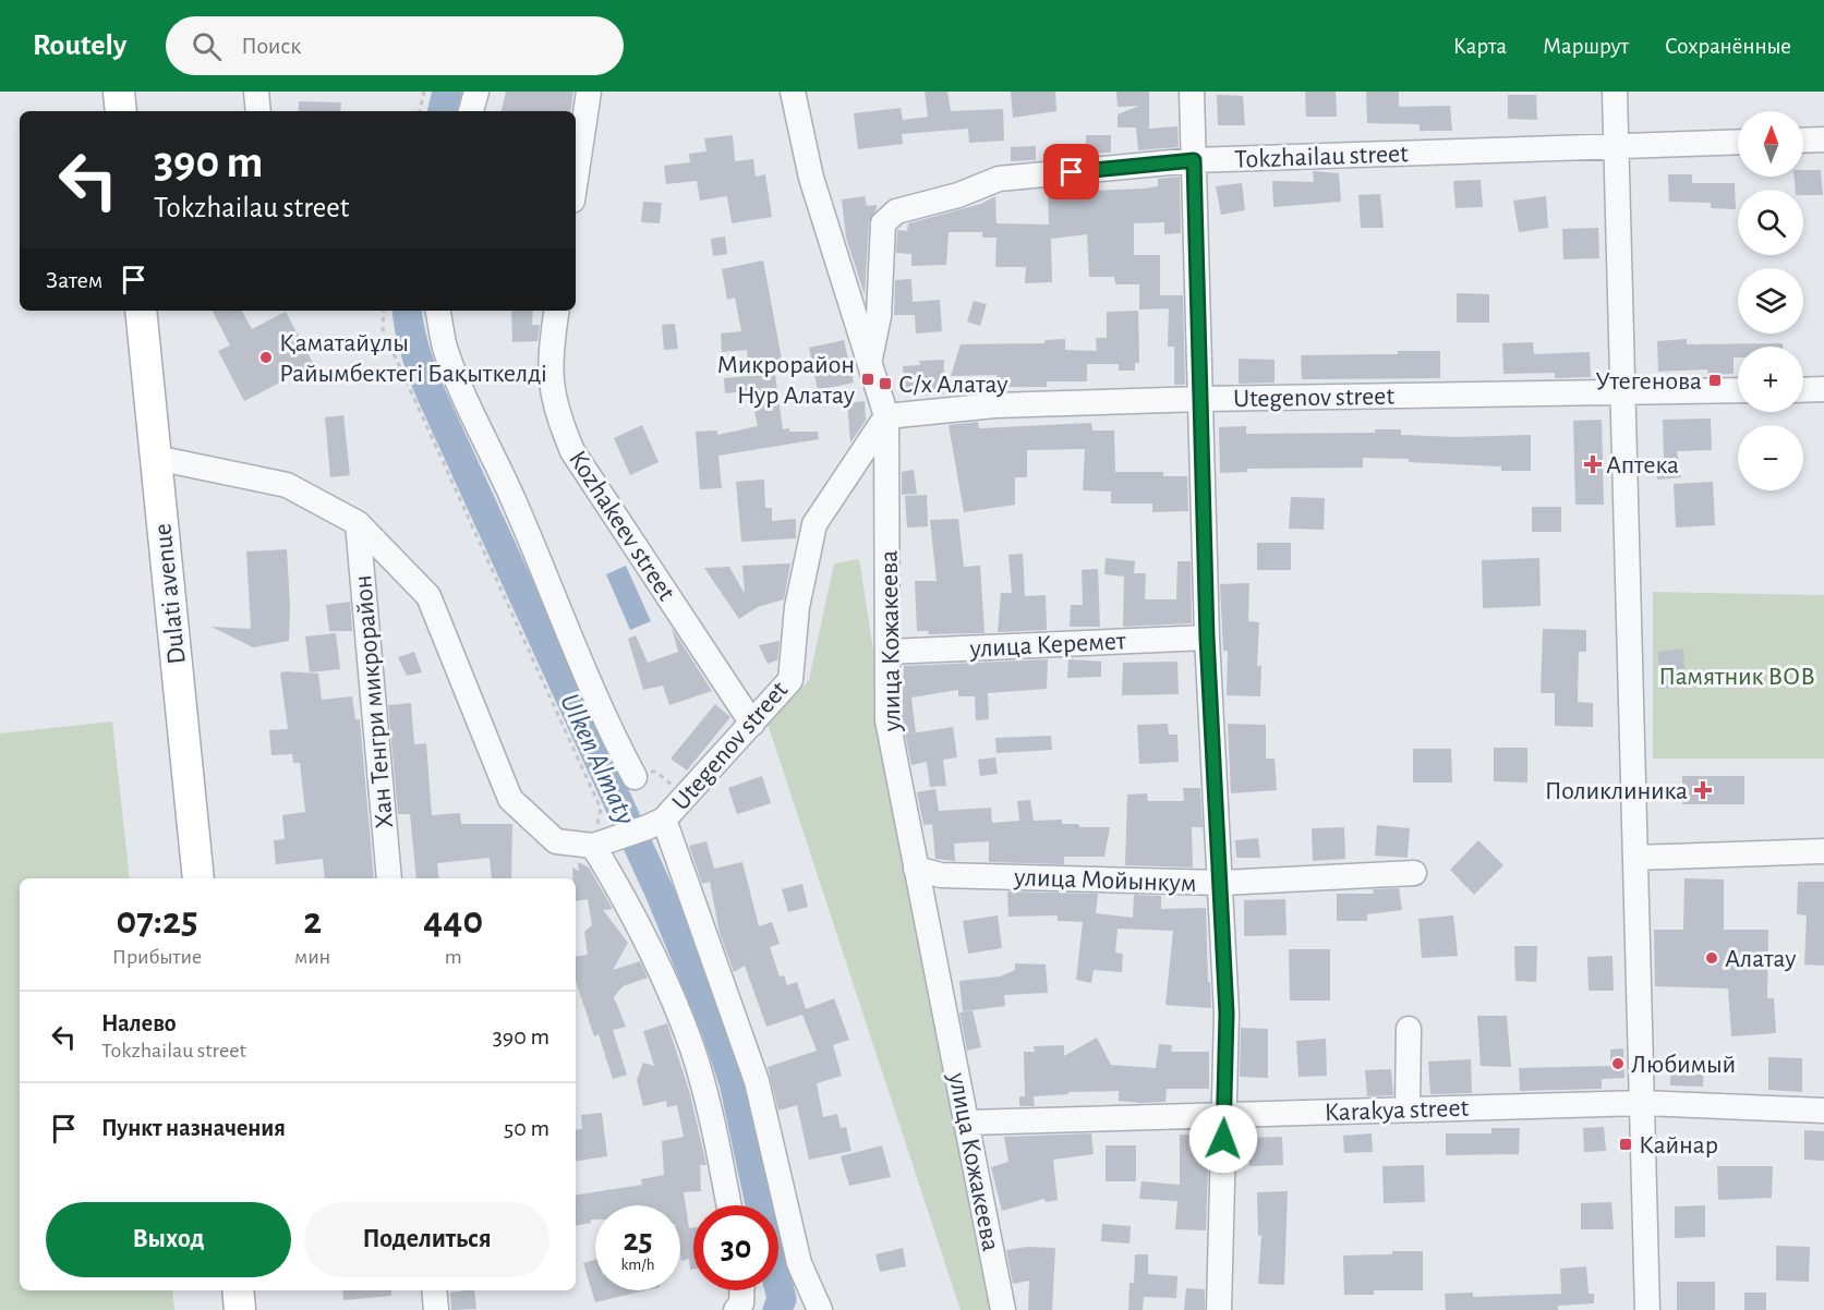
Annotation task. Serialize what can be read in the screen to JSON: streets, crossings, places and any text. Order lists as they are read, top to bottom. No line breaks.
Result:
{"streets":{"main road":["Dulati avenue"],"street":["Tokzhailau street","Utegenov street","Kozhakeev street","улица Кожакеева","улица Керемет","Хан Тенгри микрорайон","улица Мойынкум","Karakya street"]},"crossings":[["Tokzhailau street","улица Кожакеева"],["Utegenov street","Kozhakeev street"],["Utegenov street","Dulati avenue"],["Utegenov street","улица Кожакеева"],["Utegenov street","Хан Тенгри микрорайон"],["улица Кожакеева","улица Керемет"],["улица Кожакеева","улица Мойынкум"],["улица Кожакеева","Karakya street"]],"water":["Ulken Almaty"],"parks":["Памятник ВОВ"],"places":{"other":["Қаматайұлы Райымбектегі Бақыткелді","Алатау","Любимый"],"transit":["Микрорайон Нур Алатау","Утегенова","С/х Алатау","Кайнар"],"health":["Аптека","Поликлиника"]},"north":"top","page":{"header":"Routely","search":"Поиск","nav":["Карта","Маршрут","Сохранённые"],"map_buttons":["+","−"],"turn":["390 m","Tokzhailau street"],"then":"Затем","eta":["07:25","Прибытие","2","мин","440","m"],"list":[{"name":"Налево","note":"Tokzhailau street","value":"390 m"},{"name":"Пункт назначения","value":"50 m"}],"buttons":["Выход","Поделиться"],"speed":"25 km/h","limit":"30"}}
